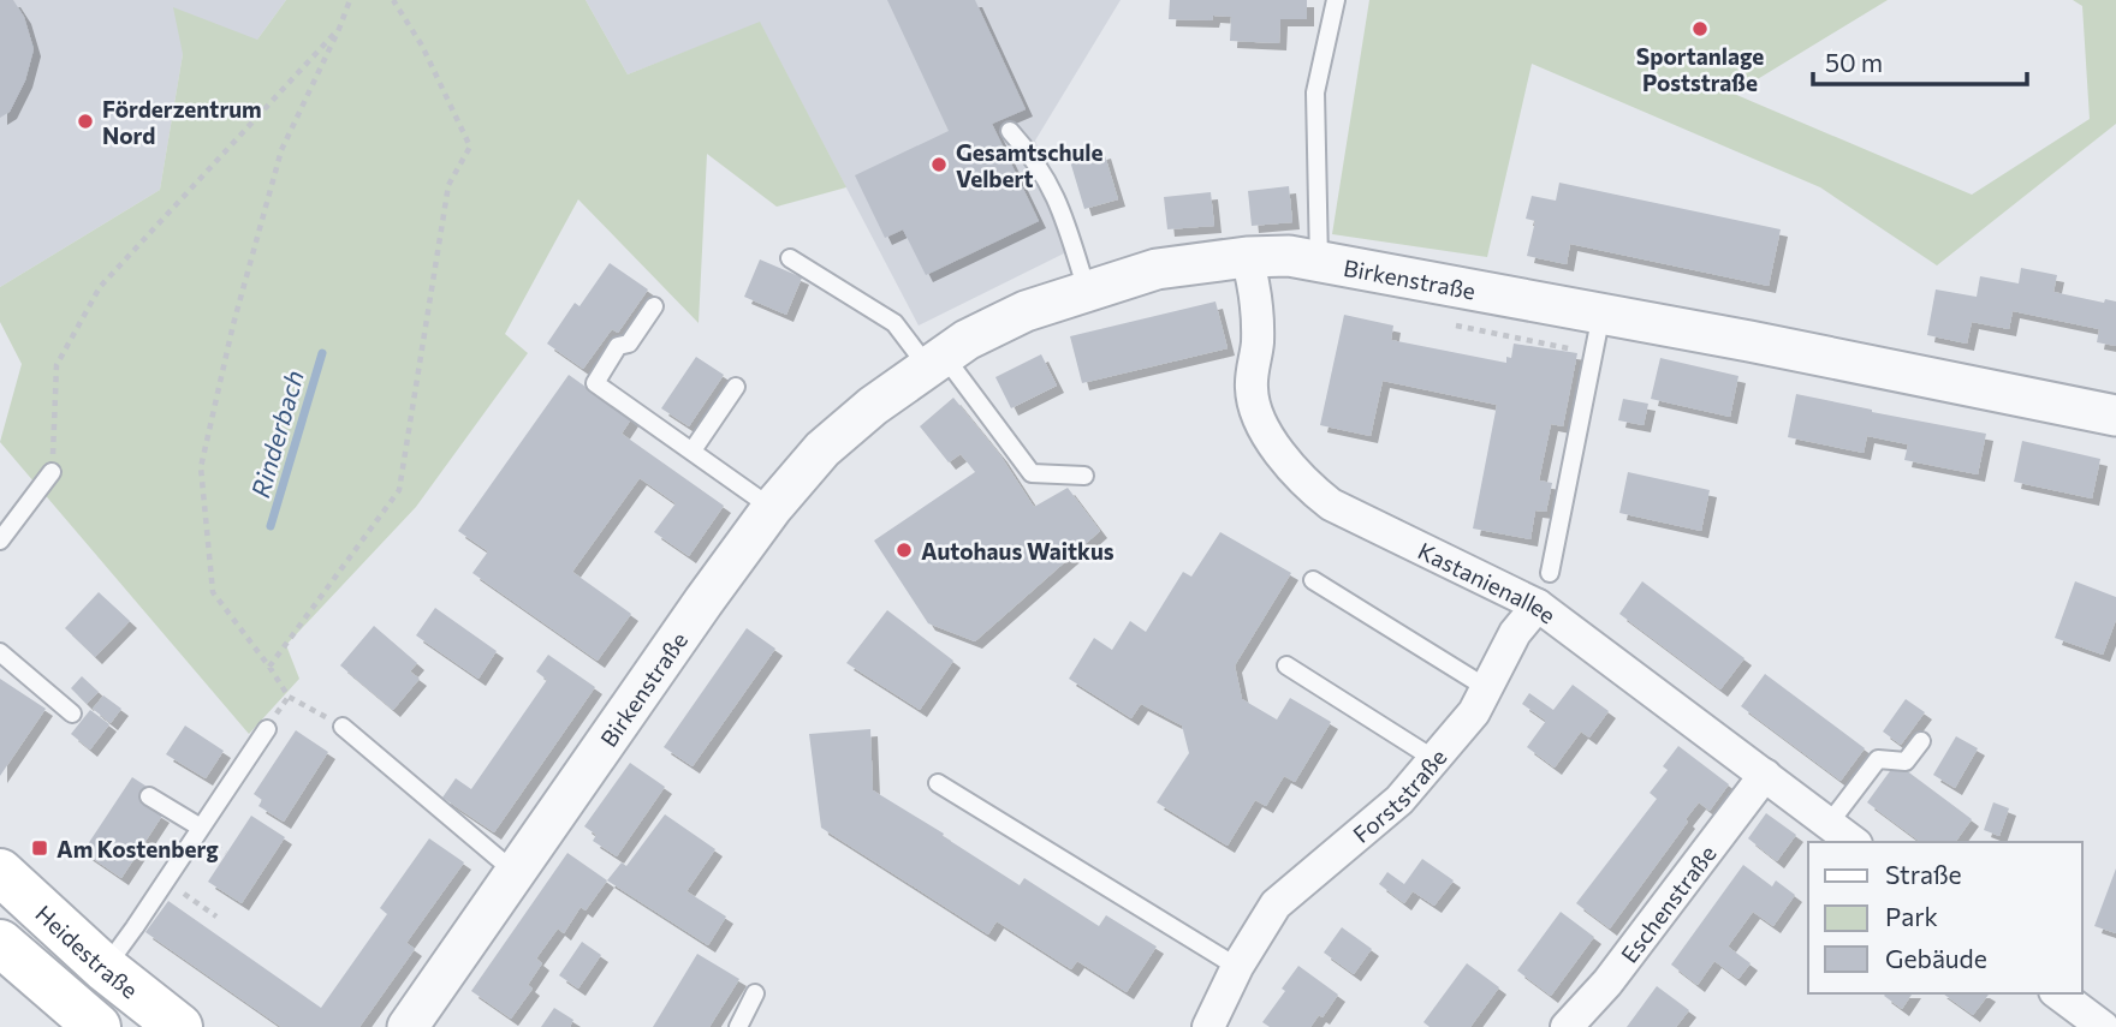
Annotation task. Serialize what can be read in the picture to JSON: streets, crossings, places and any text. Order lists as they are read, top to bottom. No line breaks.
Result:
{"streets":{"main road":["Heidestraße"],"street":["Birkenstraße","Kastanienallee","Forststraße","Eschenstraße"]},"crossings":[["Birkenstraße","Kastanienallee"],["Kastanienallee","Forststraße"],["Kastanienallee","Eschenstraße"]],"water":["Rinderbach"],"places":{"other":["Sportanlage Poststraße","Förderzentrum Nord","Gesamtschule Velbert","Autohaus Waitkus"],"transit":["Am Kostenberg"]},"legend":["Straße","Park","Gebäude"],"scale_bar":"50 m"}
